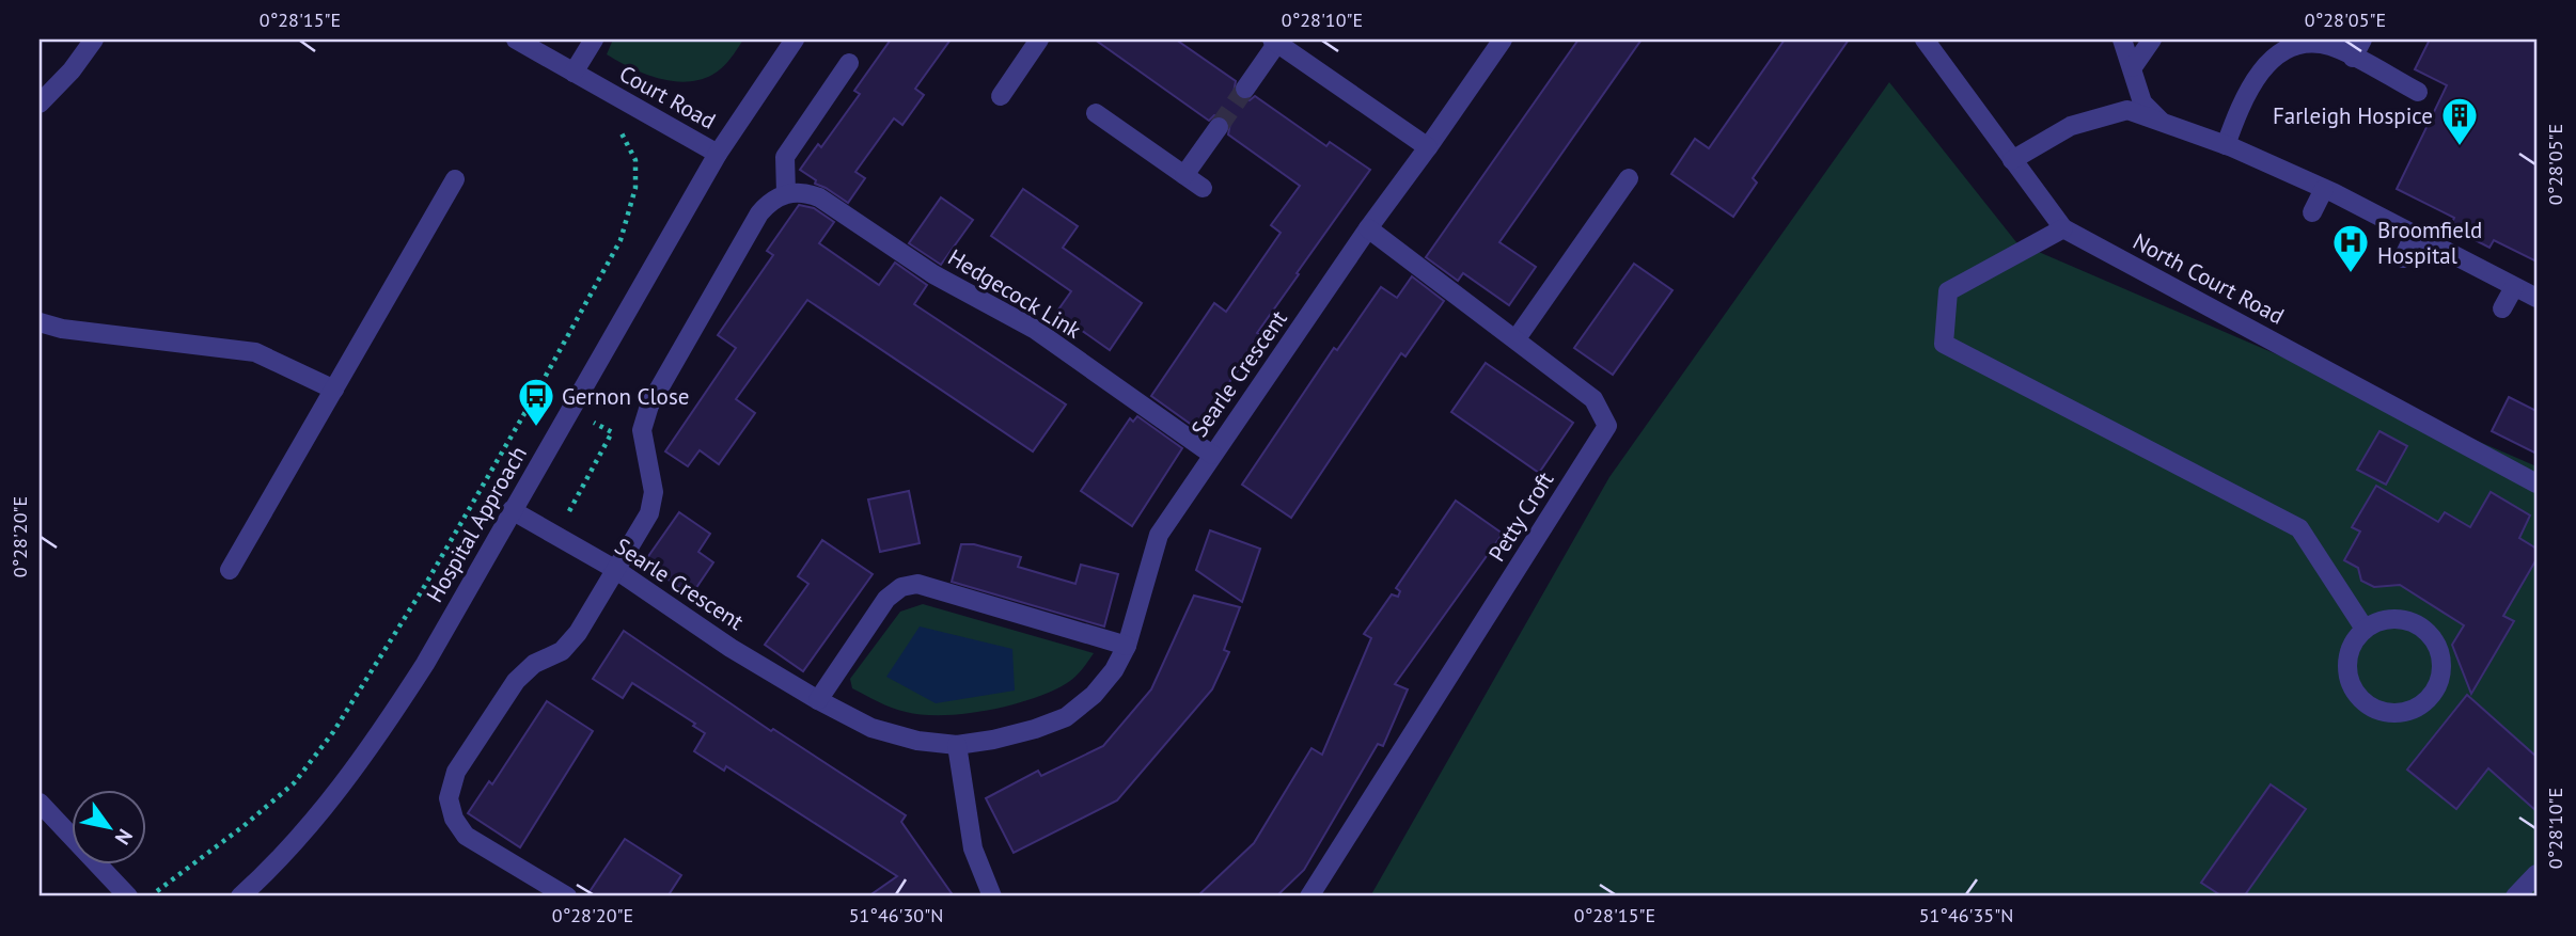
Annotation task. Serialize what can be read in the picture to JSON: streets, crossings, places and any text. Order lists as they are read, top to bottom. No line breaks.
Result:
{"streets":{"street":["Court Road","North Court Road","Hedgecock Link","Searle Crescent","Petty Croft","Hospital Approach"]},"crossings":[["Court Road","Hospital Approach"],["Hedgecock Link","Searle Crescent"],["Searle Crescent","Petty Croft"],["Searle Crescent","Hospital Approach"]],"places":{"building":["Farleigh Hospice"],"hospital":["Broomfield Hospital"],"bus stop":["Gernon Close"]},"north":"bottom right","coordinates":["0°28'15\"E","0°28'10\"E","0°28'05\"E","0°28'20\"E","51°46'30\"N","51°46'35\"N"]}
